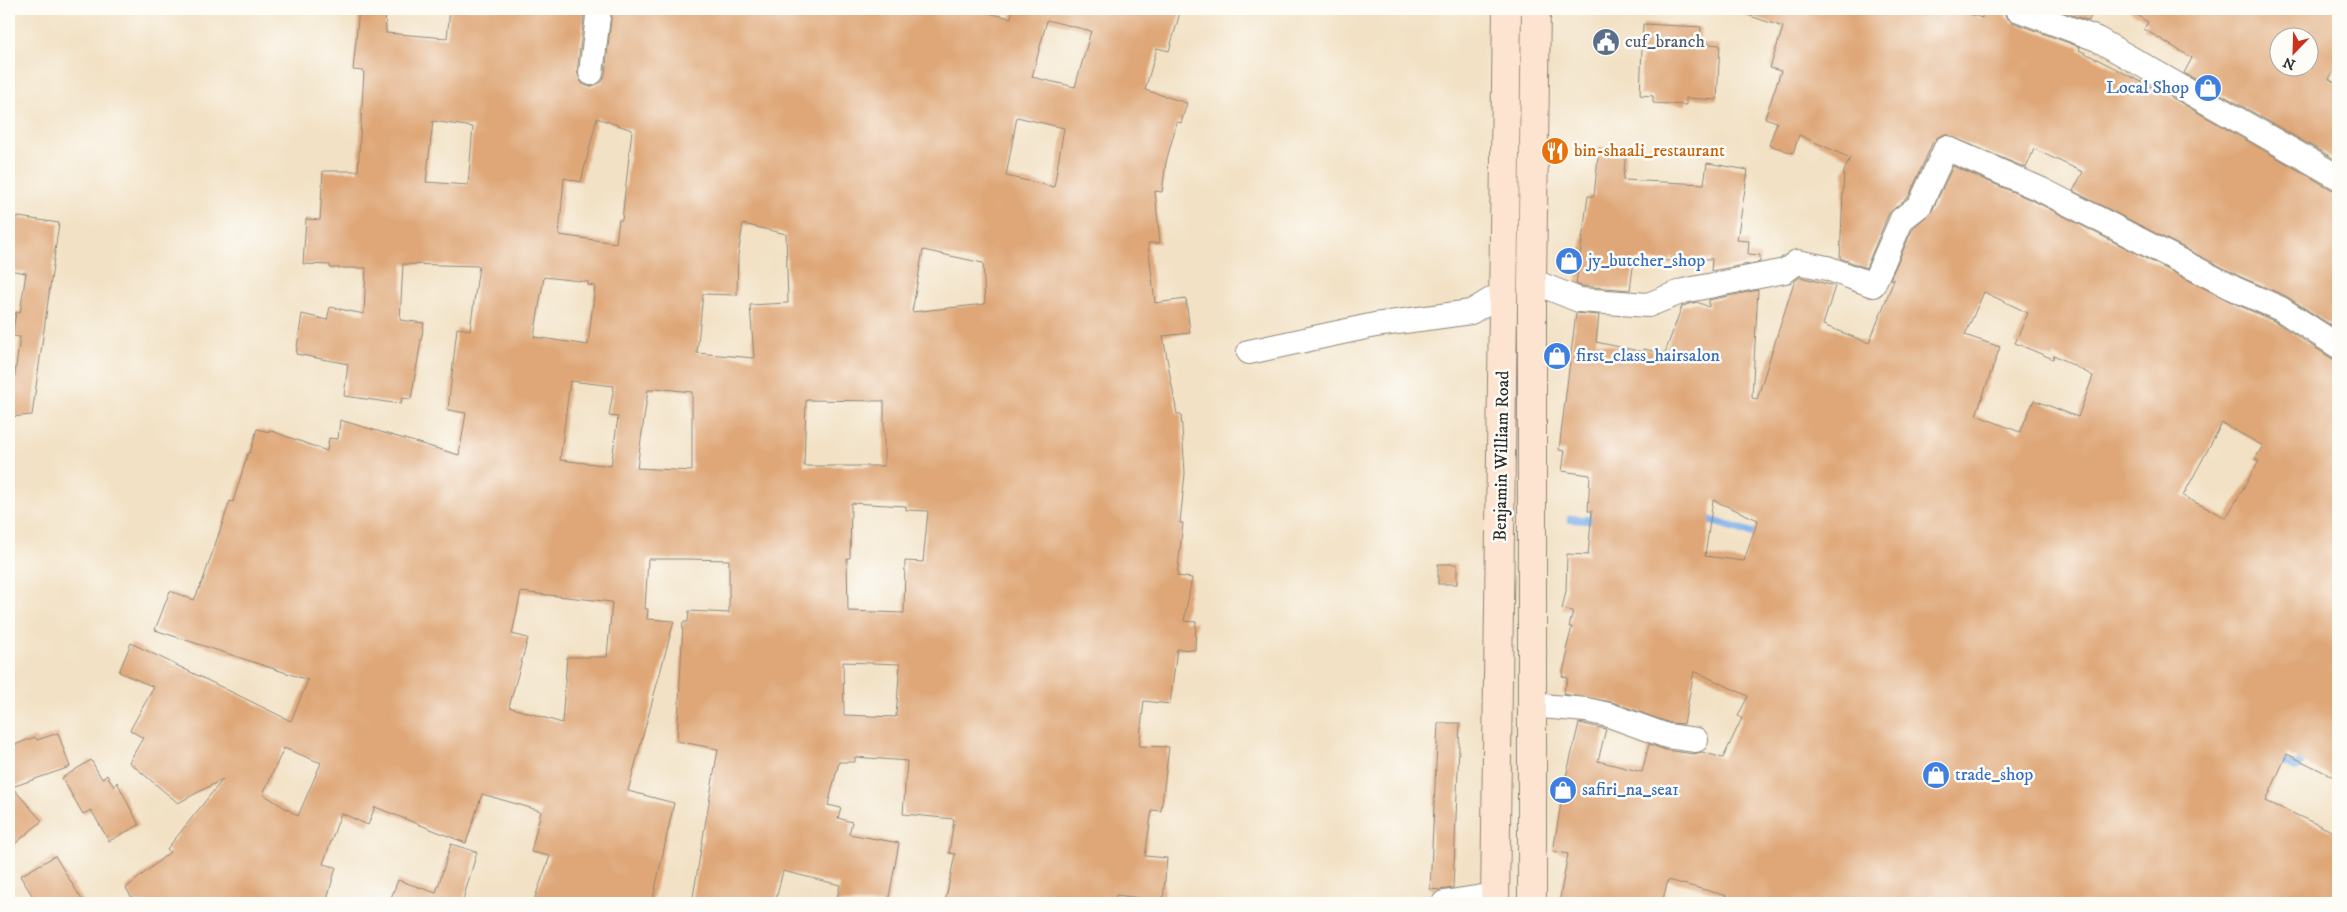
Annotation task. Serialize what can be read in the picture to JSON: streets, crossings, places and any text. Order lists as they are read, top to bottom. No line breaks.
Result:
{"streets":{"main road":["Benjamin William Road"]},"places":{"public building":["cuf_branch"],"shop":["Local Shop","jy_butcher_shop","first_class_hairsalon","trade_shop","safiri_na_sea1"],"restaurant":["bin-shaali_restaurant"]},"north":"bottom left"}
